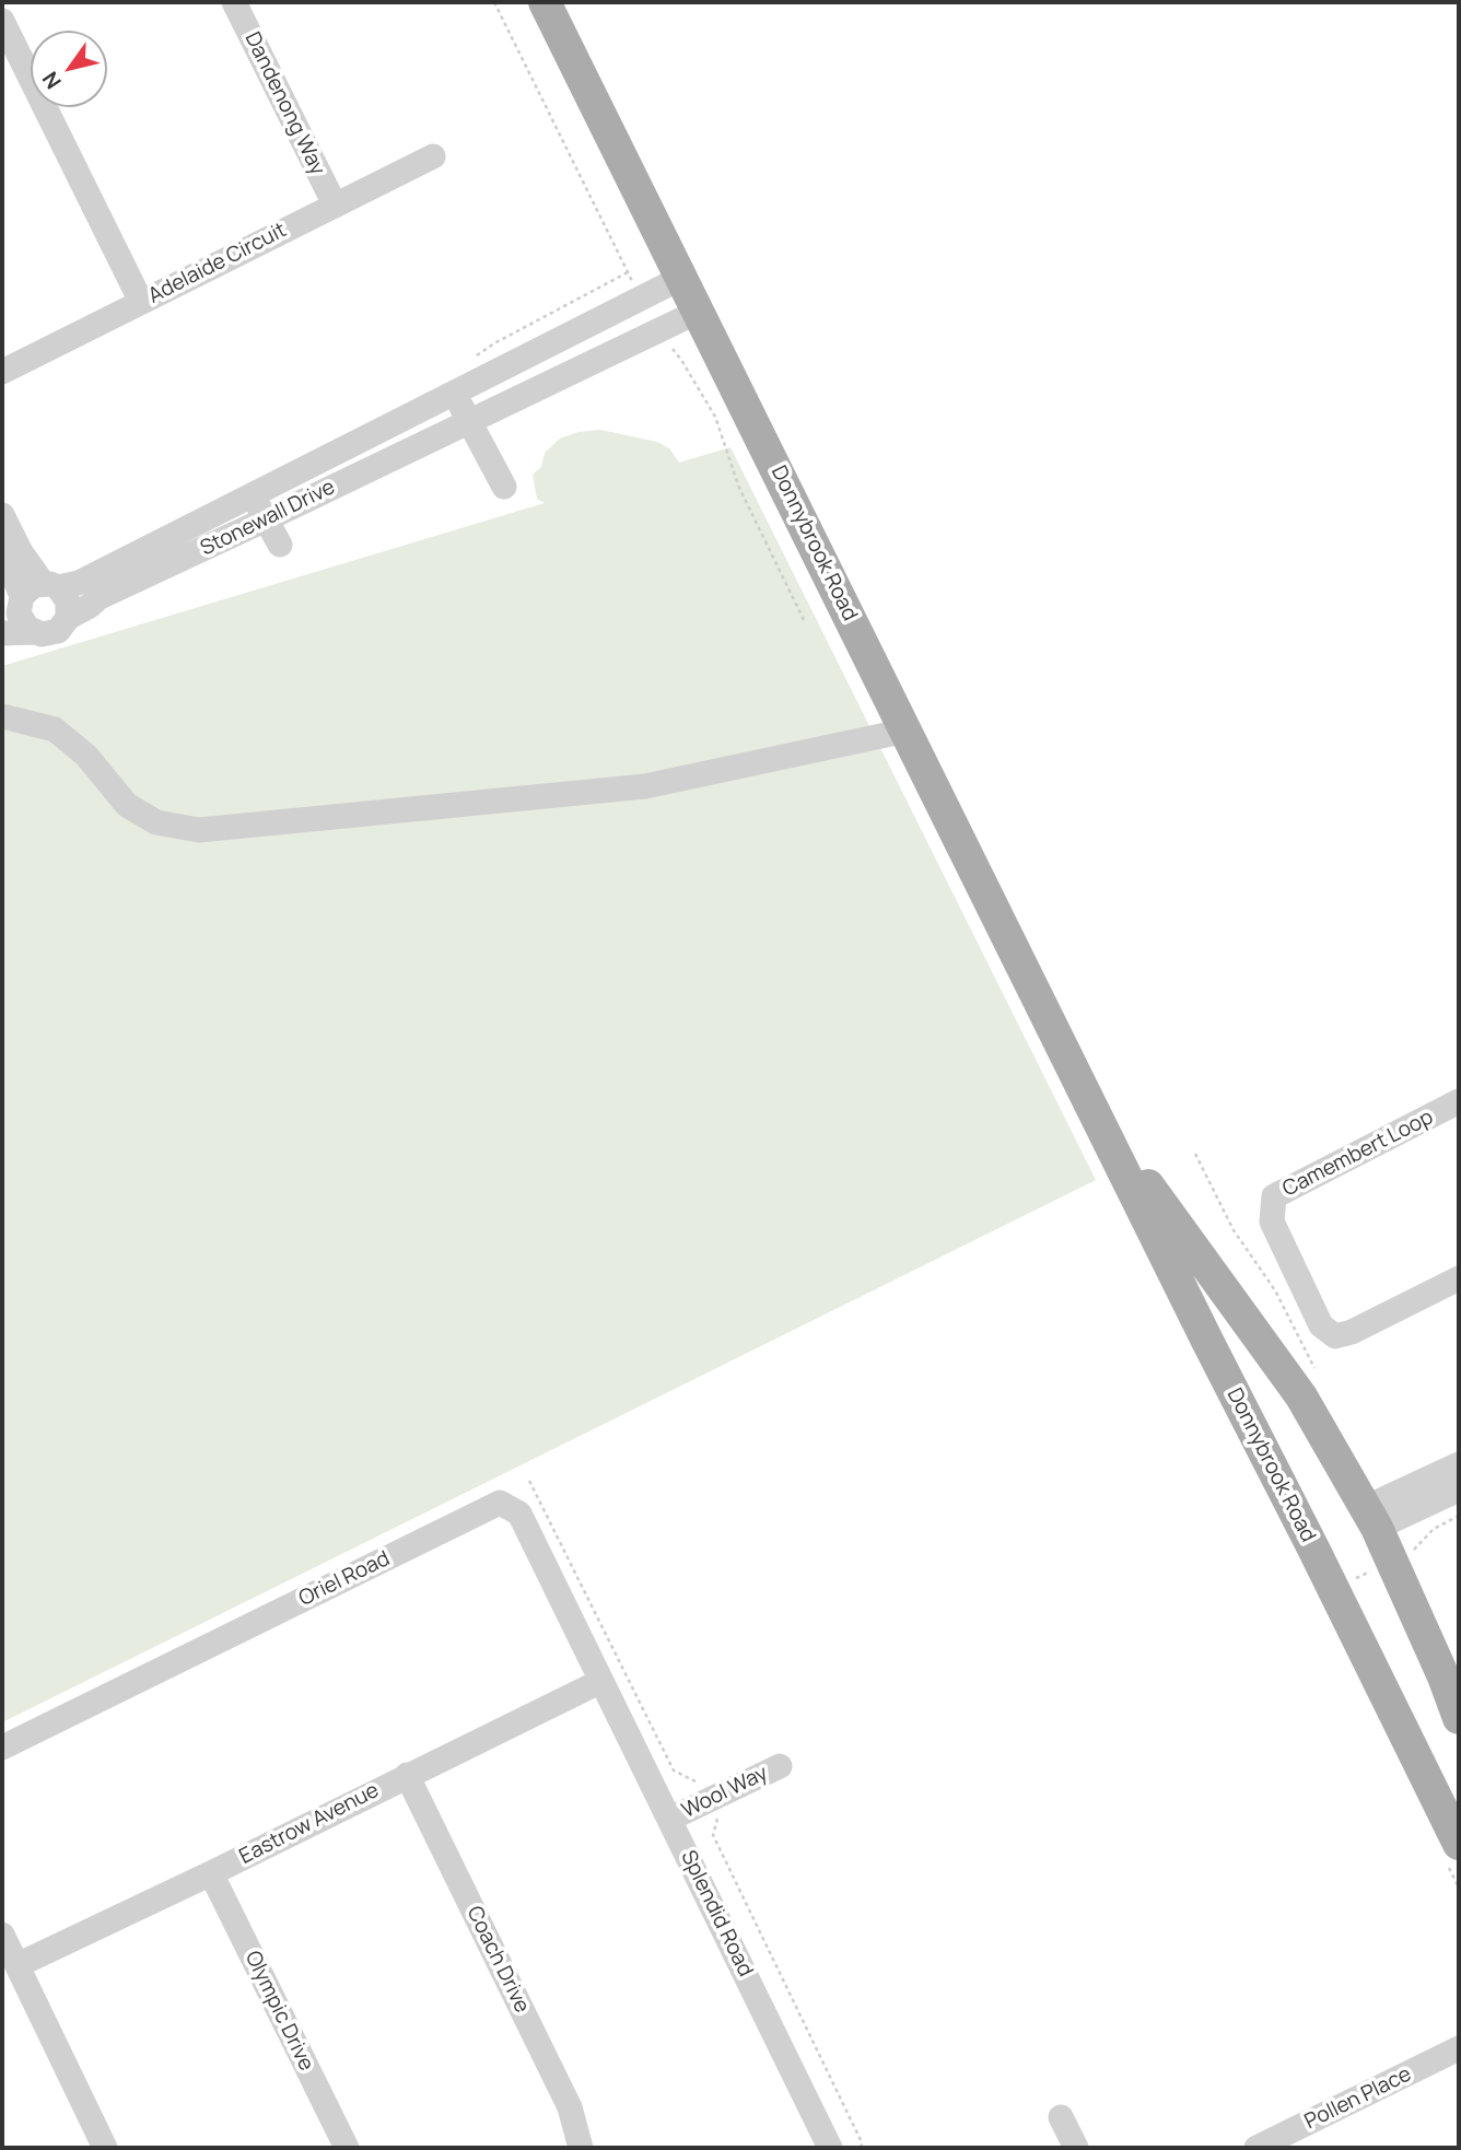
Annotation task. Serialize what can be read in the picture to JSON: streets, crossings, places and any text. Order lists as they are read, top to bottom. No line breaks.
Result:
{"streets":{"main road":["Donnybrook Road"],"street":["Dandenong Way","Adelaide Circuit","Stonewall Drive","Camembert Loop","Oriel Road","Wool Way","Eastrow Avenue","Splendid Road","Coach Drive","Olympic Drive","Pollen Place"]},"crossings":[["Dandenong Way","Adelaide Circuit"],["Stonewall Drive","Donnybrook Road"],["Oriel Road","Eastrow Avenue"],["Oriel Road","Splendid Road"],["Wool Way","Splendid Road"],["Eastrow Avenue","Splendid Road"],["Eastrow Avenue","Coach Drive"],["Eastrow Avenue","Olympic Drive"]],"north":"bottom left"}
